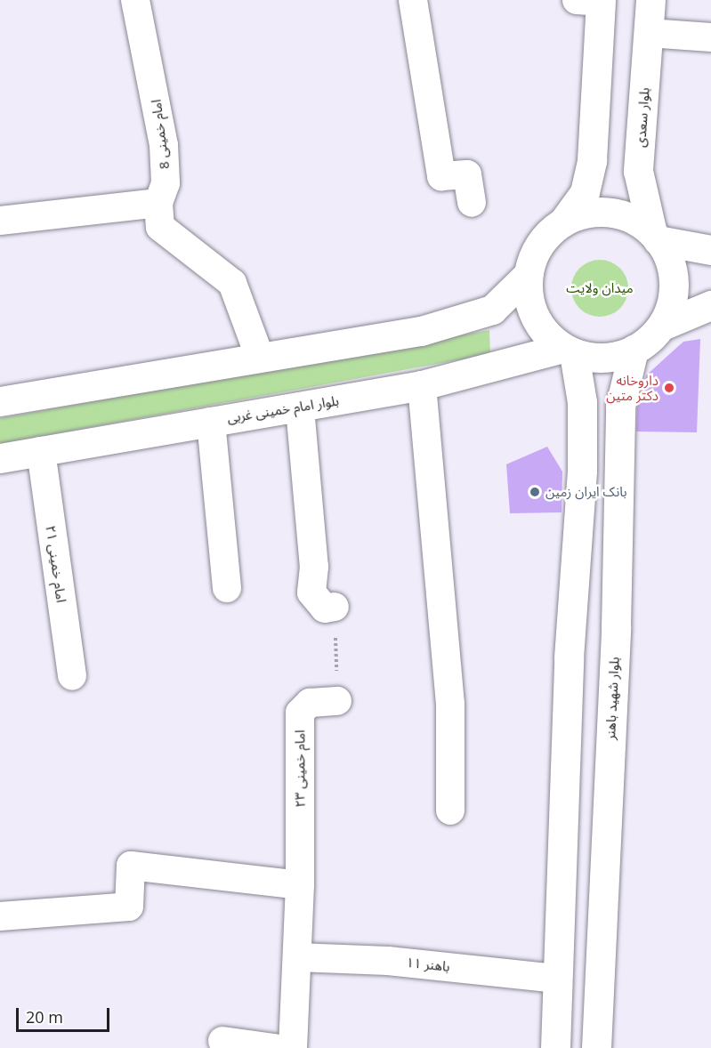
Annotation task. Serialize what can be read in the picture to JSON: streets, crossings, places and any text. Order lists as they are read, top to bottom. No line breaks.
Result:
{"streets":{"main road":["بلوار سعدی","بلوار امام خمینی غربی","بلوار شهید باهنر"],"street":["امام خمینی 8","امام خمینی ۲۱","امام خمینی ۲۳","باهنر ۱۱"]},"crossings":[["بلوار سعدی","بلوار امام خمینی غربی"],["بلوار سعدی","بلوار شهید باهنر"],["بلوار امام خمینی غربی","امام خمینی ۲۱"],["بلوار امام خمینی غربی","بلوار شهید باهنر"],["امام خمینی ۲۳","باهنر ۱۱"]],"parks":["میدان ولایت"],"places":["داروخانه دکتر متین","بانک ایران زمین"],"scale_bar":"20 m"}
